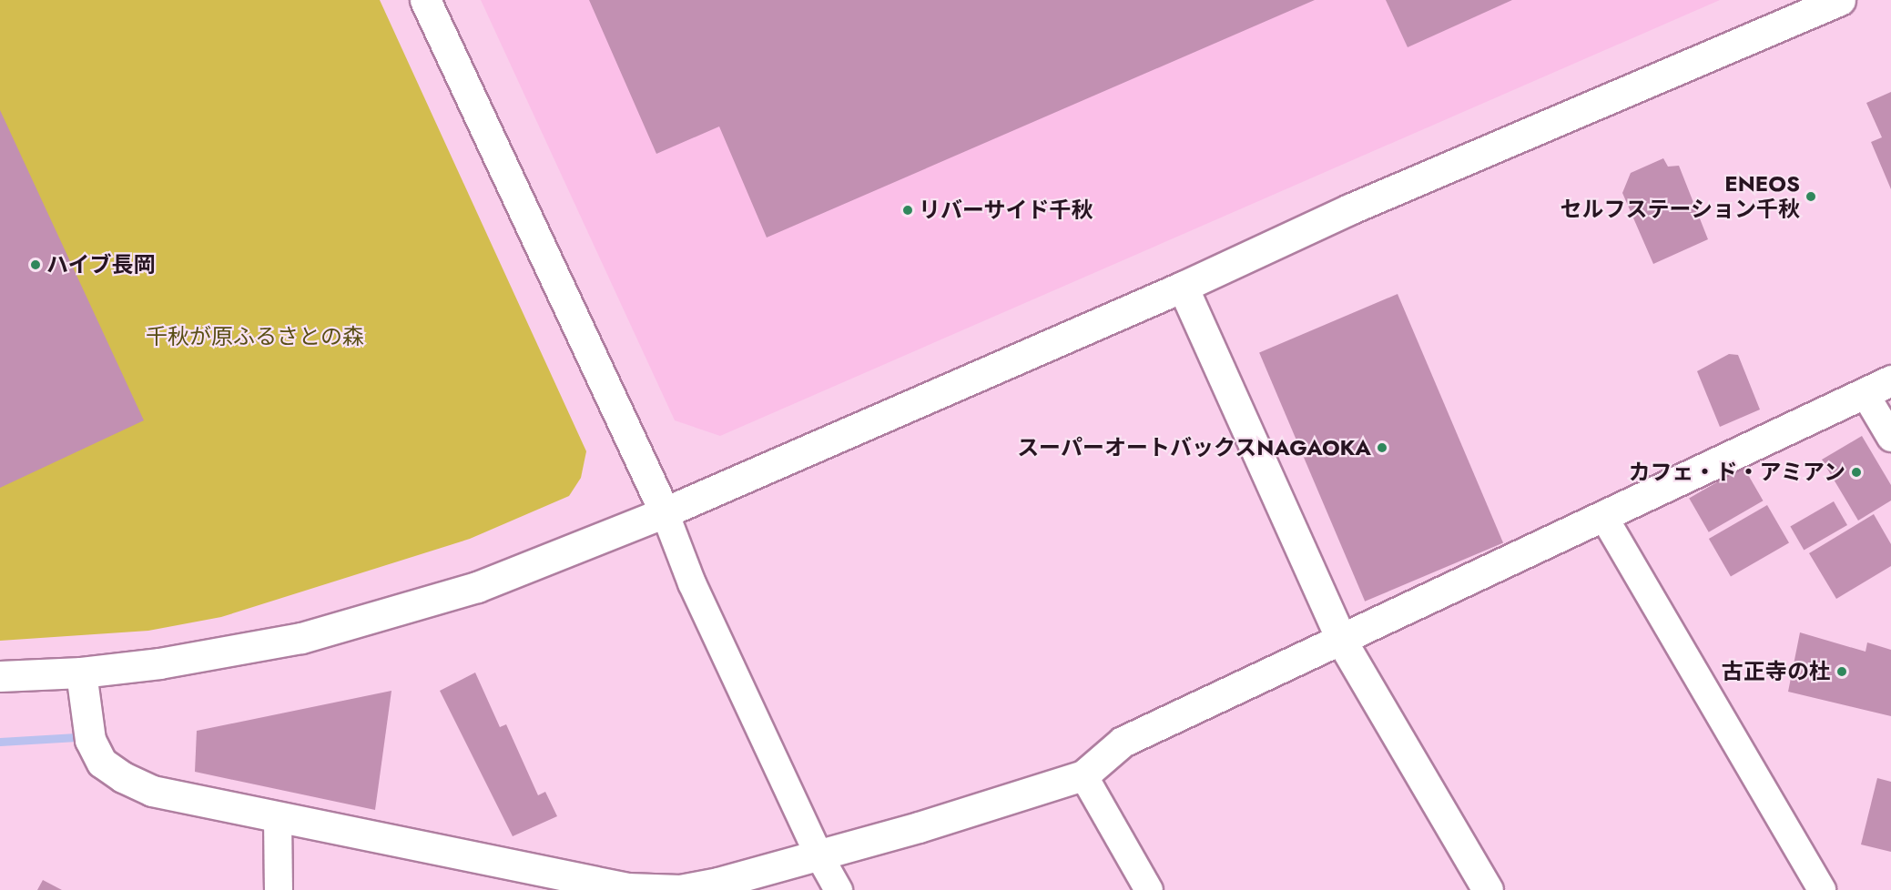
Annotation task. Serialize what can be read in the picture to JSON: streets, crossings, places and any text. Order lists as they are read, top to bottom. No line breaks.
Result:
{"parks":["千秋が原ふるさとの森"],"places":["ENEOS セルフステーション千秋","リバーサイド千秋","ハイブ長岡","スーパーオートバックスNAGAOKA","カフェ・ド・アミアン","古正寺の杜"]}
